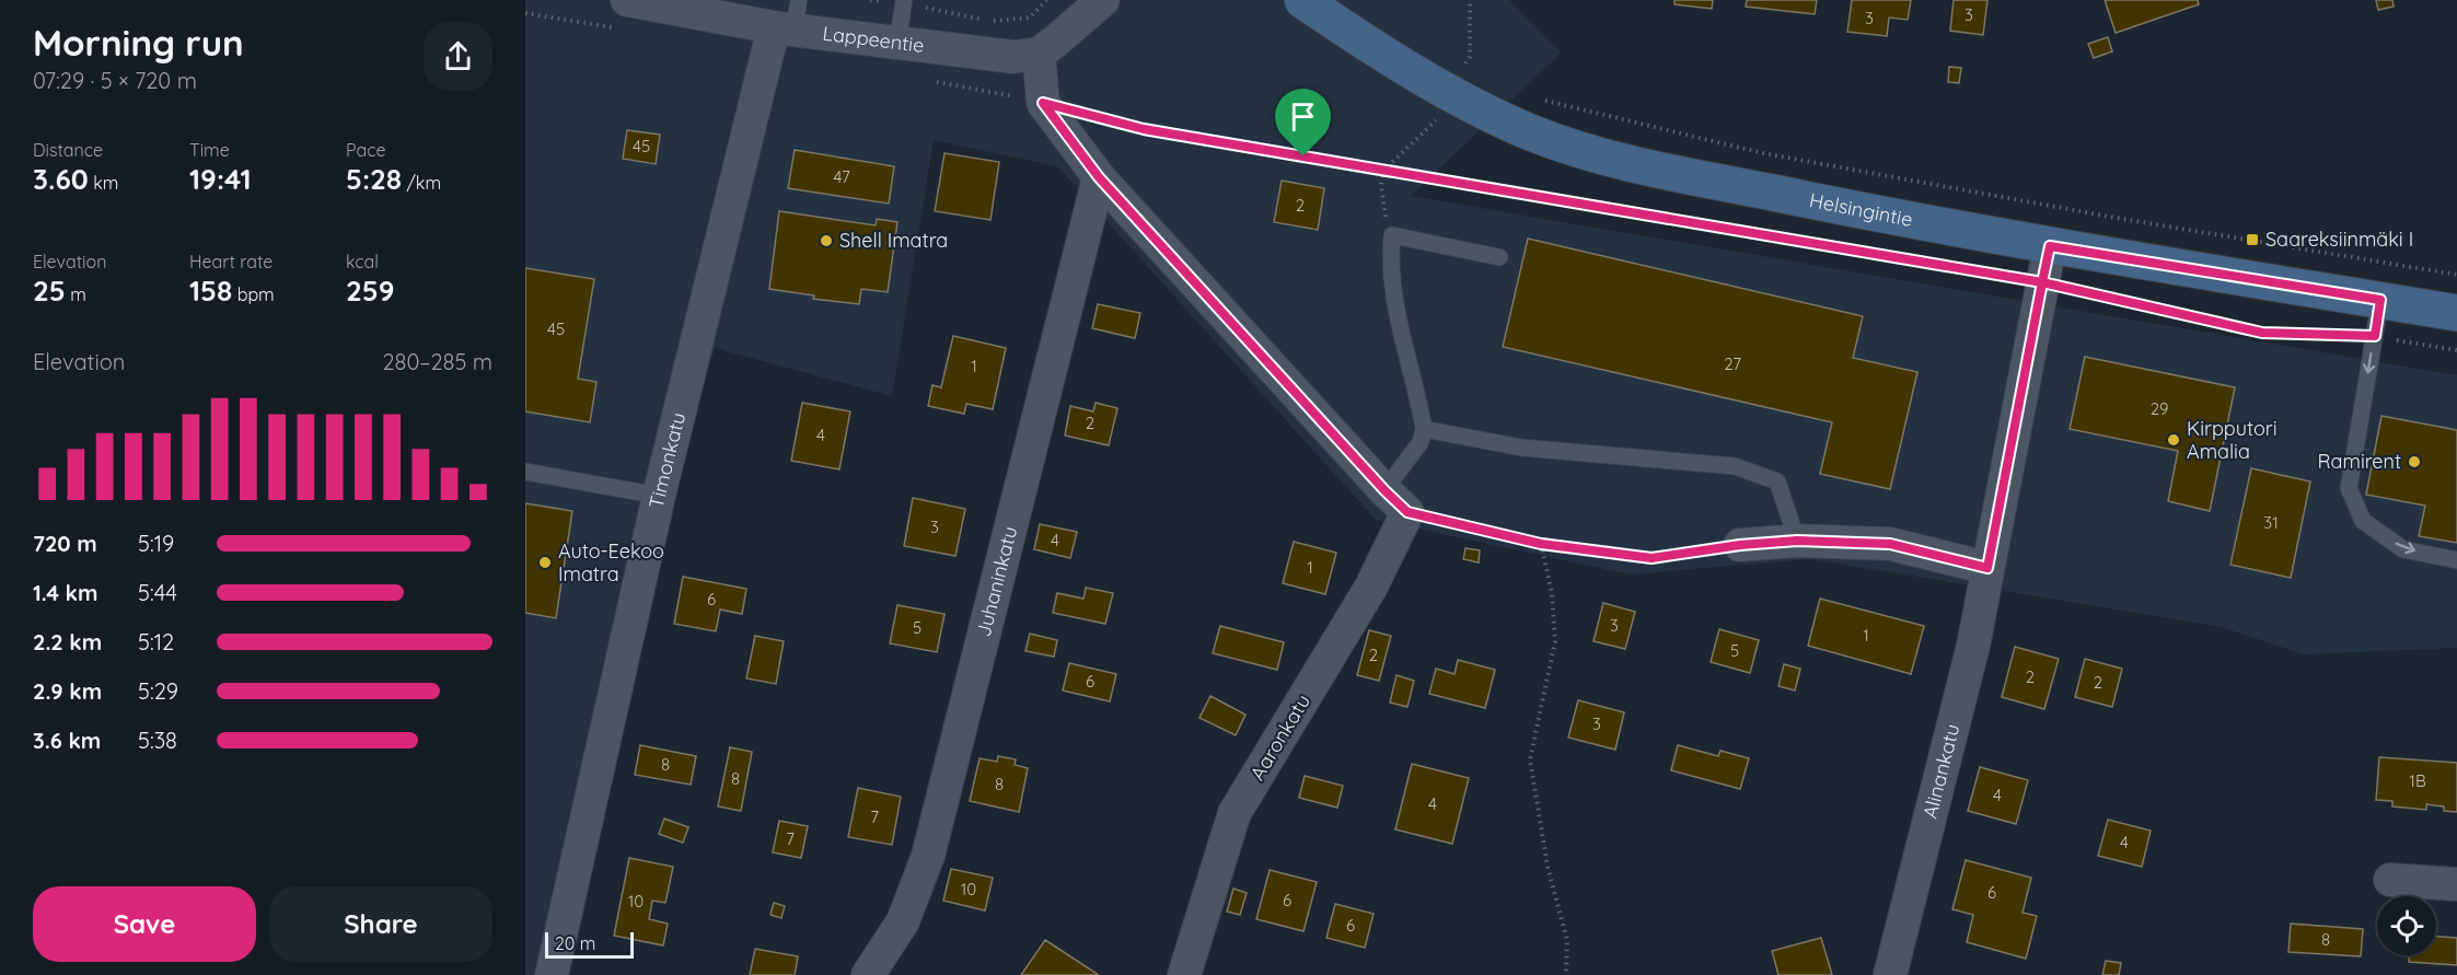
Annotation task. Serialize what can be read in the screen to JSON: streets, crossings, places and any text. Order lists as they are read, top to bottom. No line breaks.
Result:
{"streets":{"main road":["Helsingintie"],"street":["Lappeentie","Timonkatu","Juhaninkatu","Aaronkatu","Alinankatu"]},"crossings":[["Lappeentie","Timonkatu"],["Helsingintie","Alinankatu"]],"places":{"transit":["Saareksiinmäki I"],"other":["Shell Imatra","Kirpputori Amalia","Ramirent","Auto-Eekoo Imatra"]},"house_numbers":["3","3","45","47","2","45","27","1","29","2","4","31","3","4","1","6","3","5","1","5","2","2","6","2","3","8","8","1B","8","4","4","7","7","4","10","6","6","10","6","8"],"scale_bar":"20 m","page":{"heading":["Morning run","07:29 · 5 × 720 m"],"stats":[["Distance","3.60 km"],["Time","19:41"],["Pace","5:28 /km"],["Elevation","25 m"],["Heart rate","158 bpm"],["kcal","259"]],"chart":["Elevation","280–285 m"],"list":[{"name":"720 m","note":"5:19"},{"name":"1.4 km","note":"5:44"},{"name":"2.2 km","note":"5:12"},{"name":"2.9 km","note":"5:29"},{"name":"3.6 km","note":"5:38"}],"buttons":["Save","Share"],"scale":"20 m"}}
